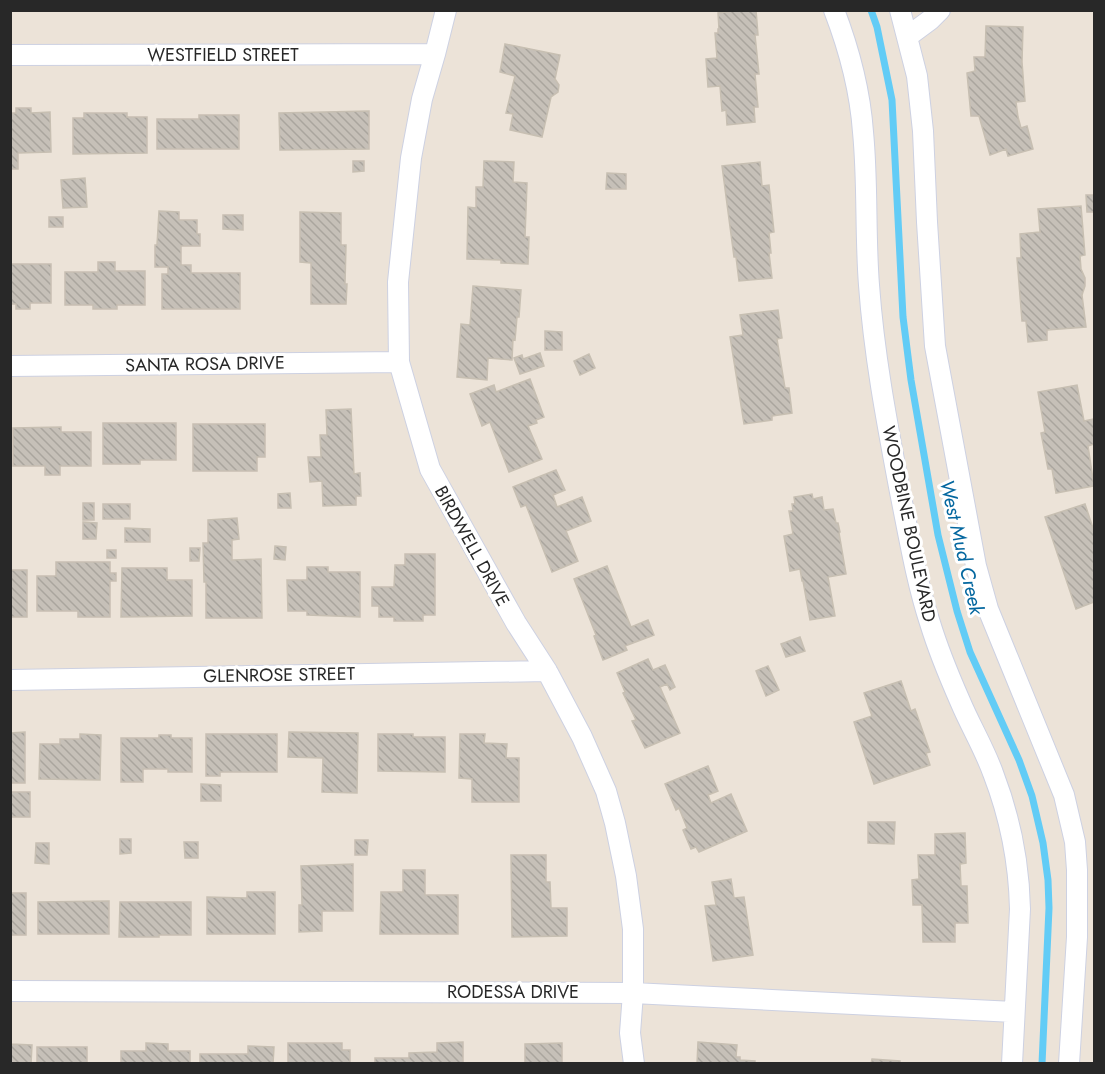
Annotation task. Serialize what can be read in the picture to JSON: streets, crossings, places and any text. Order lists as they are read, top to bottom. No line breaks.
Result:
{"streets":{"street":["WESTFIELD STREET","SANTA ROSA DRIVE","WOODBINE BOULEVARD","BIRDWELL DRIVE","GLENROSE STREET","RODESSA DRIVE"]},"crossings":[["WESTFIELD STREET","BIRDWELL DRIVE"],["SANTA ROSA DRIVE","BIRDWELL DRIVE"],["WOODBINE BOULEVARD","RODESSA DRIVE"],["BIRDWELL DRIVE","GLENROSE STREET"],["BIRDWELL DRIVE","RODESSA DRIVE"]],"water":["West Mud Creek"]}
